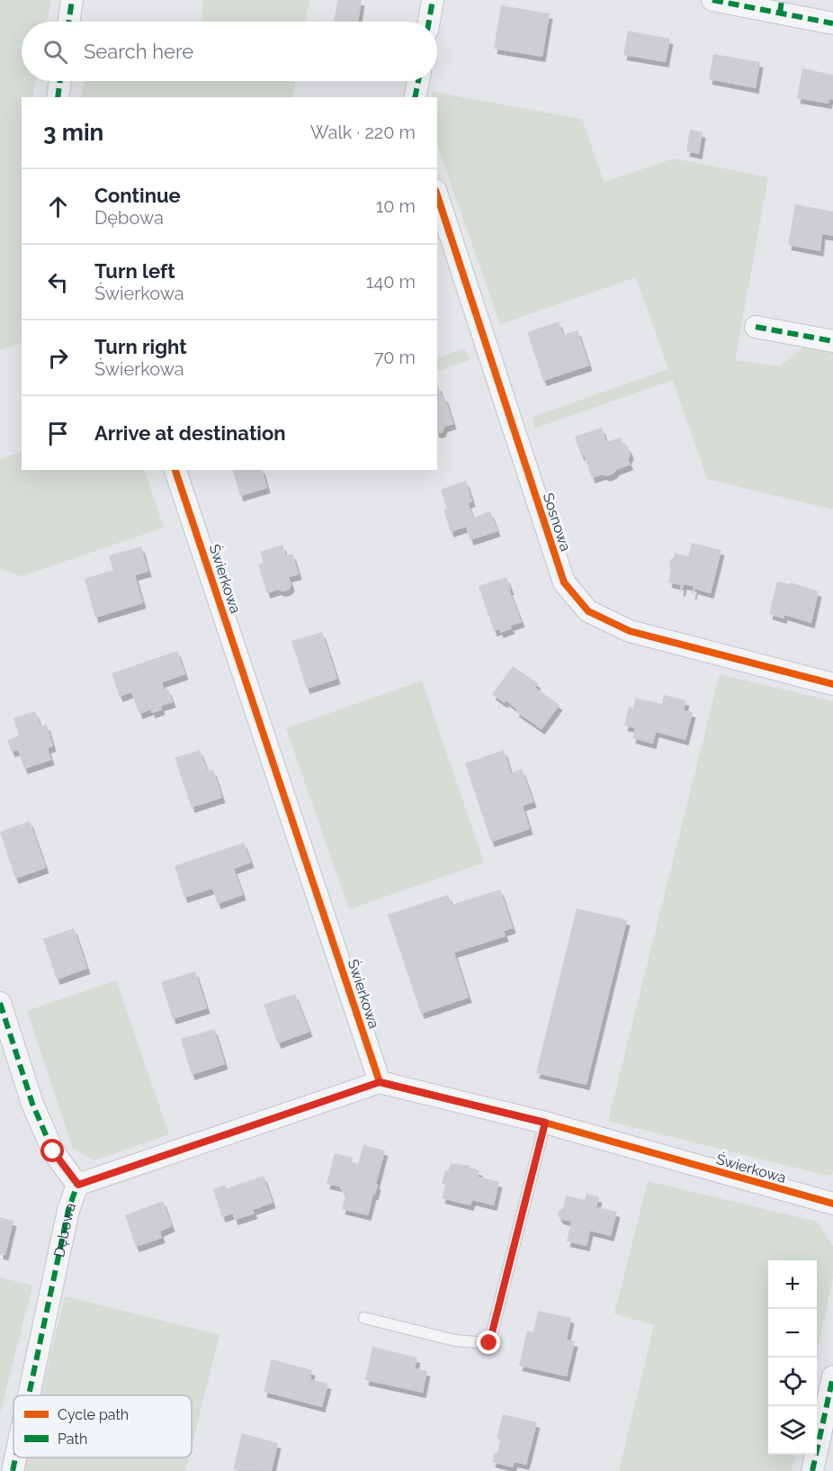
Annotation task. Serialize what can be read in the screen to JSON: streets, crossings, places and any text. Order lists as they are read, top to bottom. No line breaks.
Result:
{"streets":{"street":["Sosnowa","Świerkowa","Dębowa"]},"legend":["Cycle path","Path"],"page":{"search":"Search here","heading":["3 min","Walk · 220 m"],"list":[["Continue","Dębowa","10 m"],["Turn left","Świerkowa","140 m"],["Turn right","Świerkowa","70 m"],"Arrive at destination"],"map_buttons":["+","−"]}}
